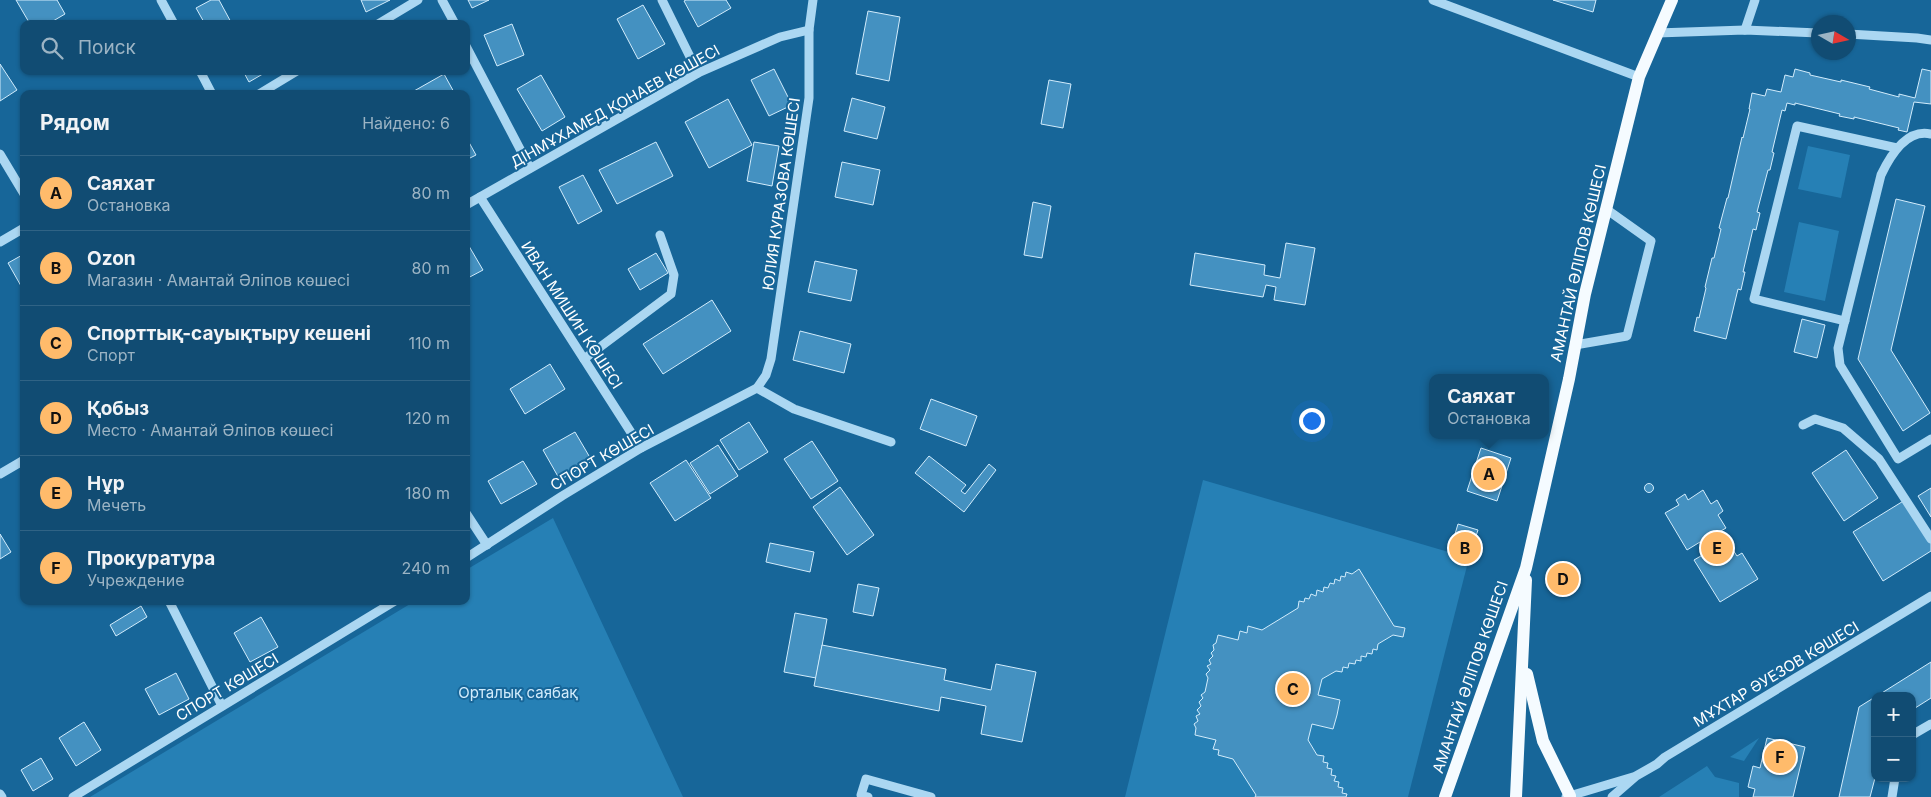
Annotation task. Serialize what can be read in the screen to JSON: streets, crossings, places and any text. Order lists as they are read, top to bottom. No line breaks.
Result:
{"streets":{"main road":["АМАНТАЙ ӘЛІПОВ КӨШЕСІ"],"street":["ДІНМҰХАМЕД ҚОНАЕВ КӨШЕСІ","ЮЛИЯ КУРАЗОВА КӨШЕСІ","ИВАН МИШИН КӨШЕСІ","СПОРТ КӨШЕСІ","МҰХТАР ӘУЕЗОВ КӨШЕСІ"]},"crossings":[["ДІНМҰХАМЕД ҚОНАЕВ КӨШЕСІ","ЮЛИЯ КУРАЗОВА КӨШЕСІ"],["ДІНМҰХАМЕД ҚОНАЕВ КӨШЕСІ","ИВАН МИШИН КӨШЕСІ"],["ЮЛИЯ КУРАЗОВА КӨШЕСІ","СПОРТ КӨШЕСІ"],["ИВАН МИШИН КӨШЕСІ","СПОРТ КӨШЕСІ"]],"parks":["Орталық саябақ"],"north":"right","page":{"search":"Поиск","heading":["Рядом","Найдено: 6"],"list":[{"mark":"A","name":"Саяхат","note":"Остановка","value":"80 m"},{"mark":"B","name":"Ozon","note":"Магазин · Амантай Әліпов көшесі","value":"80 m"},{"mark":"C","name":"Спорттық-сауықтыру кешені","note":"Спорт","value":"110 m"},{"mark":"D","name":"Қобыз","note":"Место · Амантай Әліпов көшесі","value":"120 m"},{"mark":"E","name":"Нұр","note":"Мечеть","value":"180 m"},{"mark":"F","name":"Прокуратура","note":"Учреждение","value":"240 m"}],"popup":["Саяхат","Остановка"],"pins":["A","B","E","D","C","F"],"map_buttons":["+","−"]}}
